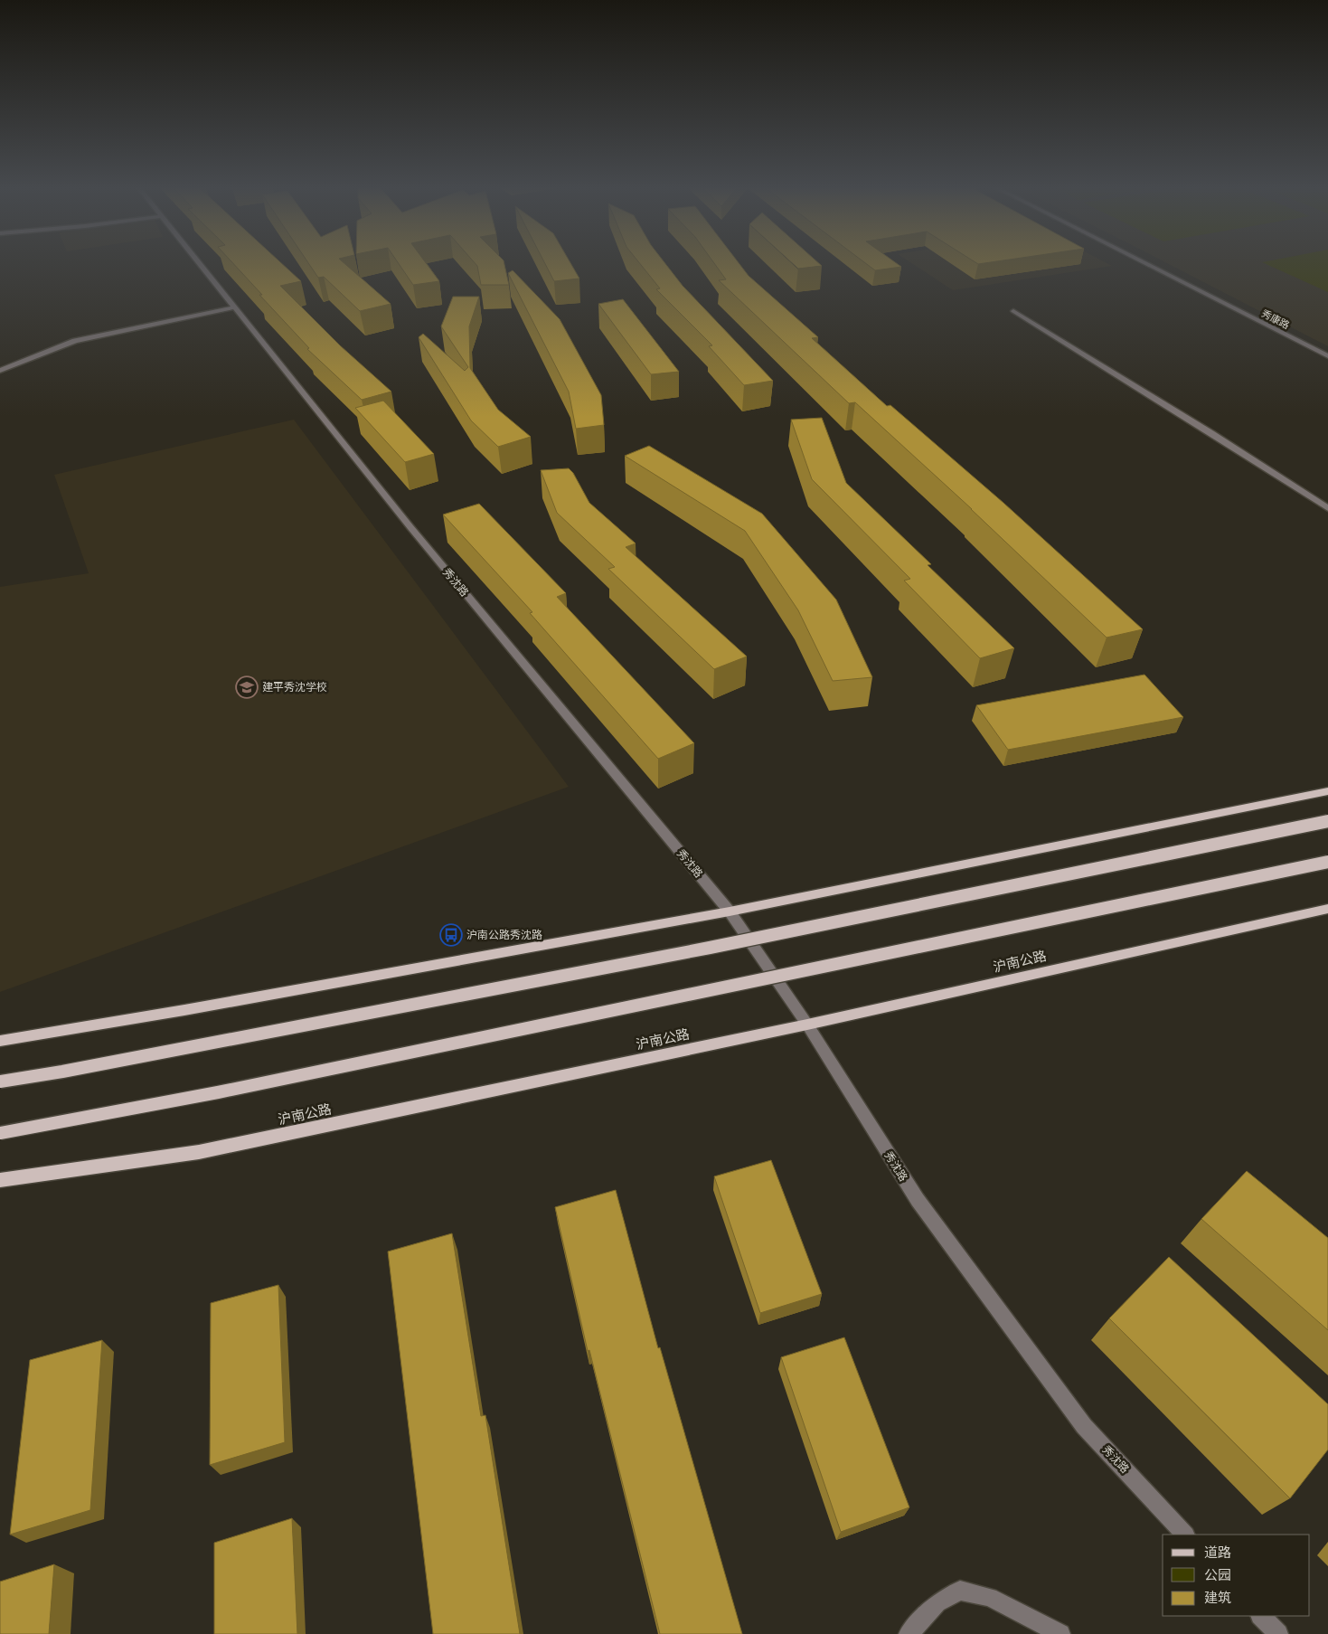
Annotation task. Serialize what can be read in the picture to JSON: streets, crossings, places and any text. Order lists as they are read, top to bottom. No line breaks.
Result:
{"streets":{"main road":["沪南公路"],"street":["秀康路","秀沈路"]},"crossings":[["秀沈路","沪南公路"]],"places":{"school or university":["建平秀沈学校"],"bus stop":["沪南公路秀沈路"]},"legend":["道路","公园","建筑"]}
